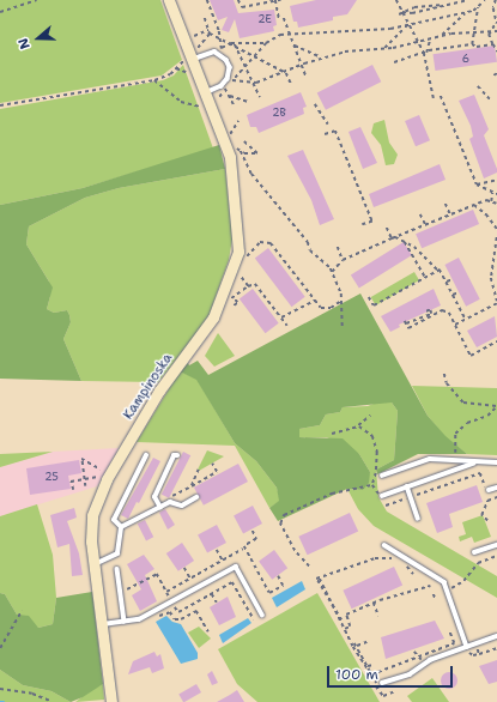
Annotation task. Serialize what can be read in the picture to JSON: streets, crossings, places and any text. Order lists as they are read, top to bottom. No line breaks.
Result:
{"streets":{"street":["Kampinoska"]},"house_numbers":["2E","6","2B","25"],"scale_bar":"100 m","north":"left"}
